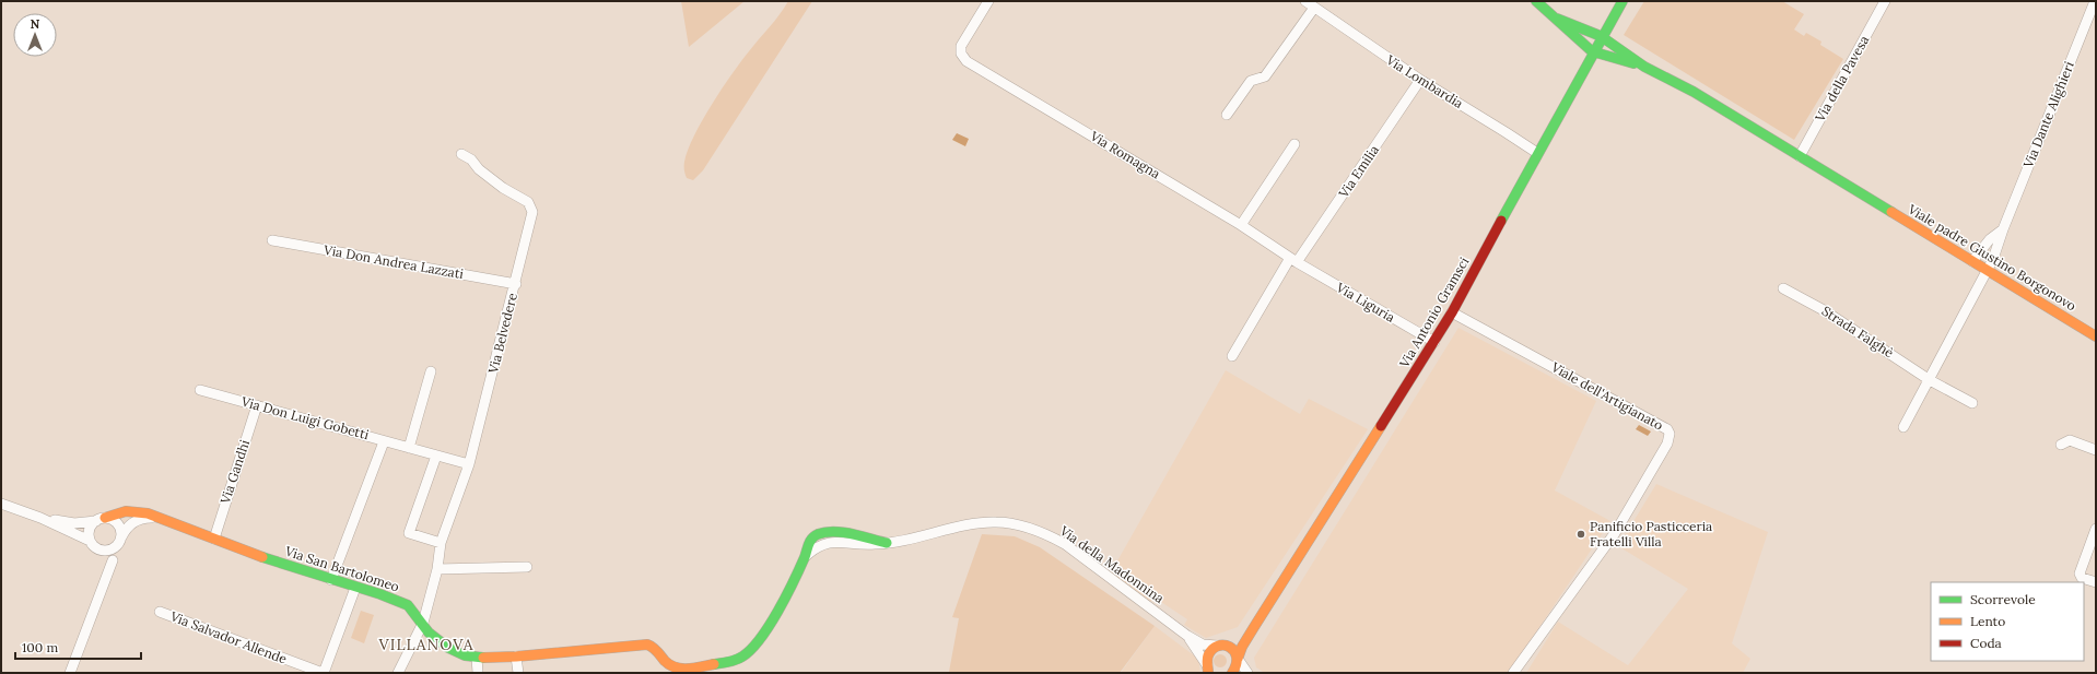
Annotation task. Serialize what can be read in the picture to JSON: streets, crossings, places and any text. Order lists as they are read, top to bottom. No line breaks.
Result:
{"streets":{"street":["Via della Pavesa","Via Lombardia","Via Dante Alighieri","Via Romagna","Via Emilia","Viale padre Giustino Borgonovo","Via Don Andrea Lazzati","Via Liguria","Via Antonio Gramsci","Strada Falghè","Via Belvedere","Viale dell'Artigianato","Via Don Luigi Gobetti","Via Gandhi","Via della Madonnina","Via San Bartolomeo","Via Salvador Allende"]},"crossings":[["Via della Pavesa","Viale padre Giustino Borgonovo"],["Via Lombardia","Via Emilia"],["Via Lombardia","Via Antonio Gramsci"],["Via Dante Alighieri","Viale padre Giustino Borgonovo"],["Via Romagna","Via Emilia"],["Via Romagna","Via Liguria"],["Via Emilia","Via Liguria"],["Via Don Andrea Lazzati","Via Belvedere"],["Via Liguria","Via Antonio Gramsci"],["Via Antonio Gramsci","Viale dell'Artigianato"],["Via Antonio Gramsci","Via della Madonnina"],["Via Belvedere","Via Don Luigi Gobetti"],["Via Belvedere","Via San Bartolomeo"],["Via Don Luigi Gobetti","Via Gandhi"],["Via Gandhi","Via San Bartolomeo"],["Via della Madonnina","Via San Bartolomeo"]],"districts":["VILLANOVA"],"places":["Panificio Pasticceria Fratelli Villa"],"legend":["Scorrevole","Lento","Coda"],"scale_bar":"100 m","north":"top"}
